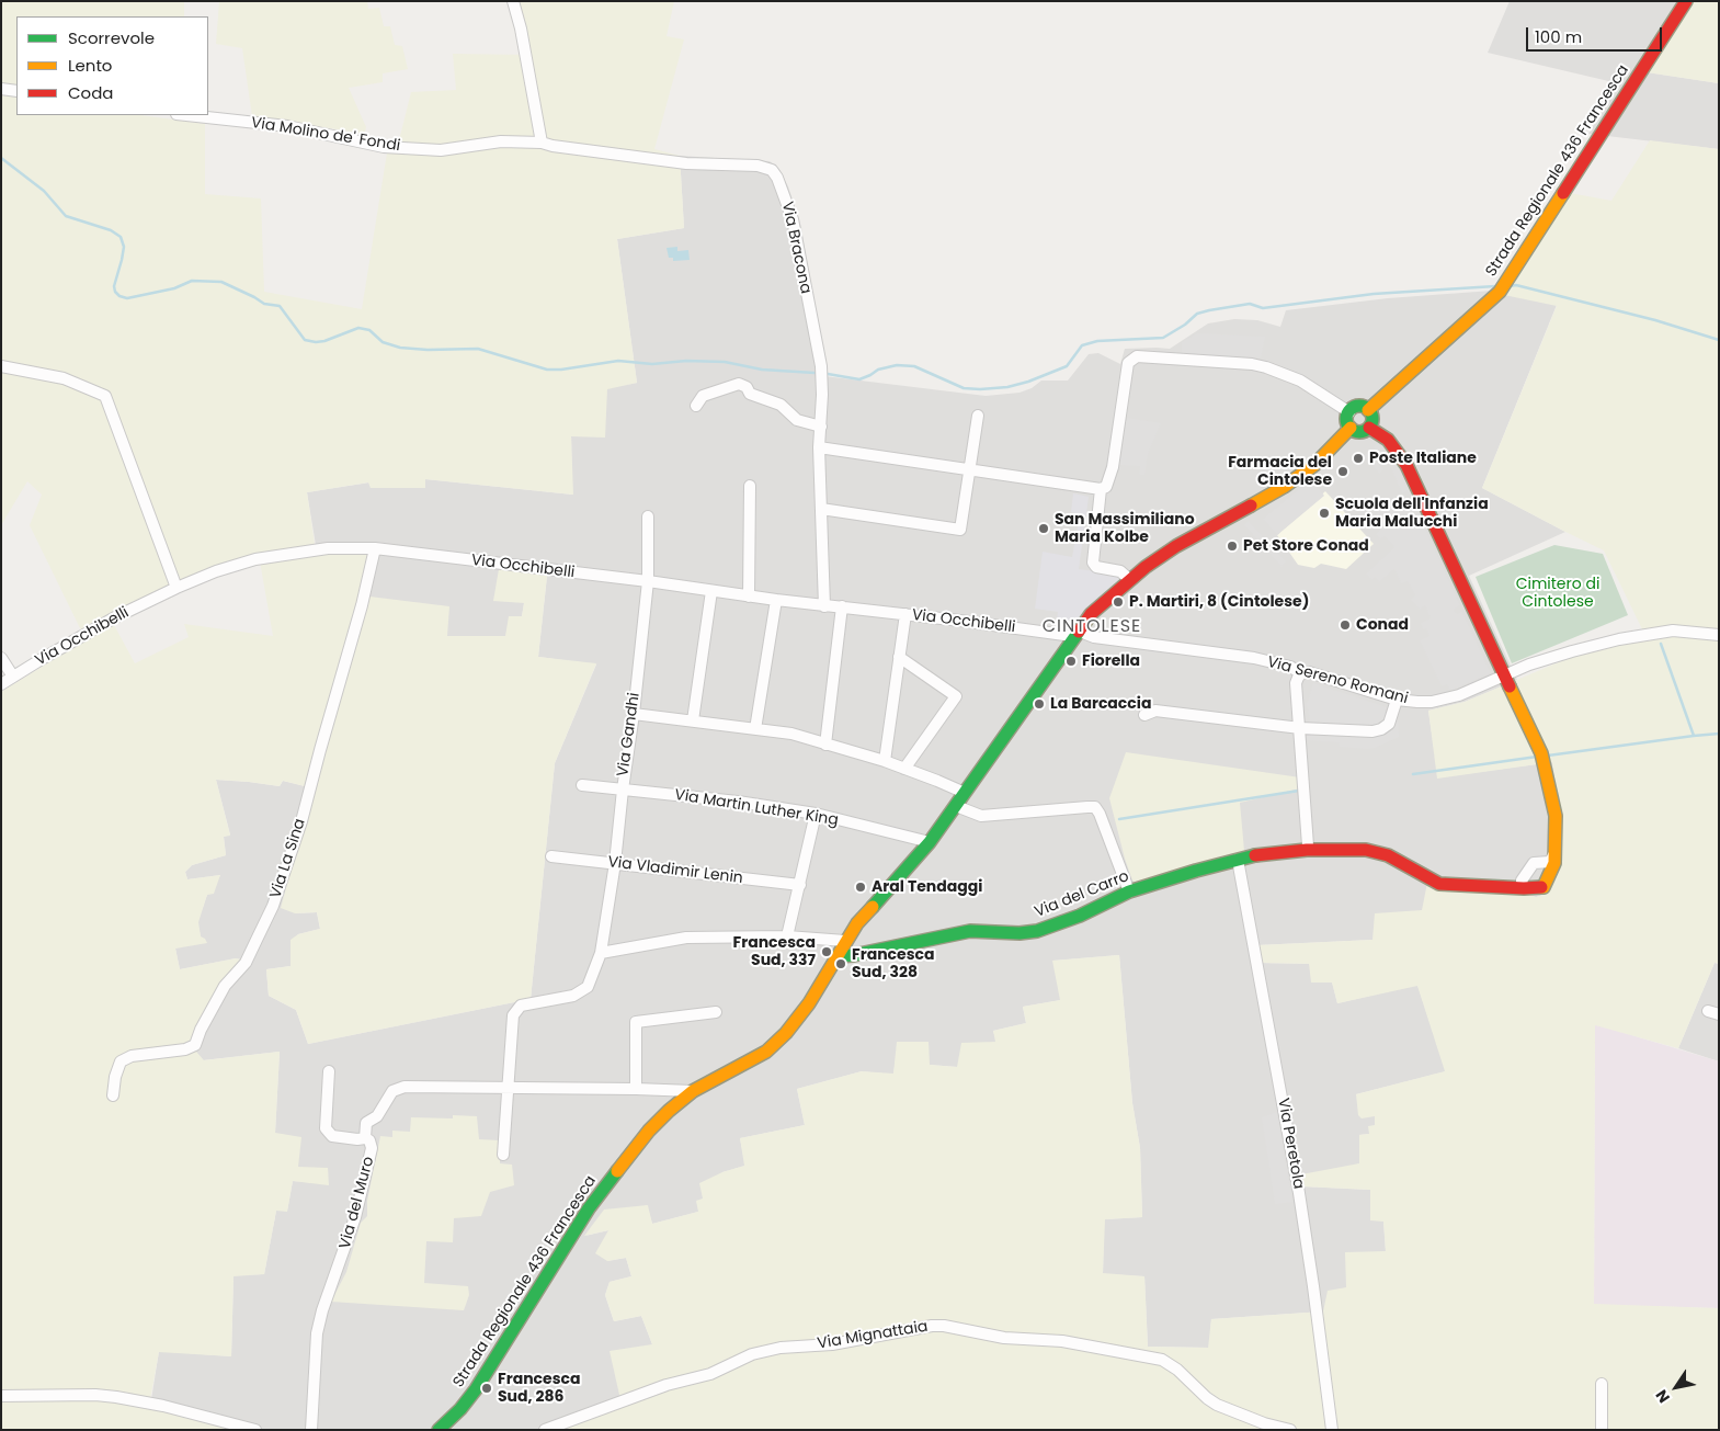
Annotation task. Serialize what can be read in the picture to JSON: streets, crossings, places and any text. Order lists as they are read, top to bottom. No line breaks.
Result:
{"streets":{"street":["Via Molino de' Fondi","Strada Regionale 436 Francesca","Via Bracona","Via Occhibelli","Via Sereno Romani","Via Gandhi","Via Martin Luther King","Via La Sina","Via Vladimir Lenin","Via del Carro","Via Peretola","Via del Muro","Via Mignattaia"]},"crossings":[["Via Molino de' Fondi","Via Bracona"],["Strada Regionale 436 Francesca","Via Occhibelli"],["Strada Regionale 436 Francesca","Via Sereno Romani"],["Strada Regionale 436 Francesca","Via Martin Luther King"],["Strada Regionale 436 Francesca","Via del Carro"],["Strada Regionale 436 Francesca","Via del Muro"],["Via Bracona","Via Occhibelli"],["Via Occhibelli","Via Sereno Romani"],["Via Occhibelli","Via Gandhi"],["Via Occhibelli","Via La Sina"],["Via Gandhi","Via Martin Luther King"],["Via Gandhi","Via Vladimir Lenin"],["Via Gandhi","Via del Muro"],["Via del Carro","Via Peretola"]],"districts":["CINTOLESE"],"parks":["Cimitero di Cintolese"],"places":["Poste Italiane","Farmacia del Cintolese","Scuola dell'Infanzia Maria Malucchi","San Massimiliano Maria Kolbe","Pet Store Conad","P. Martiri, 8 (Cintolese)","Conad","Fiorella","La Barcaccia","Aral Tendaggi","Francesca Sud, 337","Francesca Sud, 328","Francesca Sud, 286"],"legend":["Scorrevole","Lento","Coda"],"scale_bar":"100 m","north":"bottom left"}
